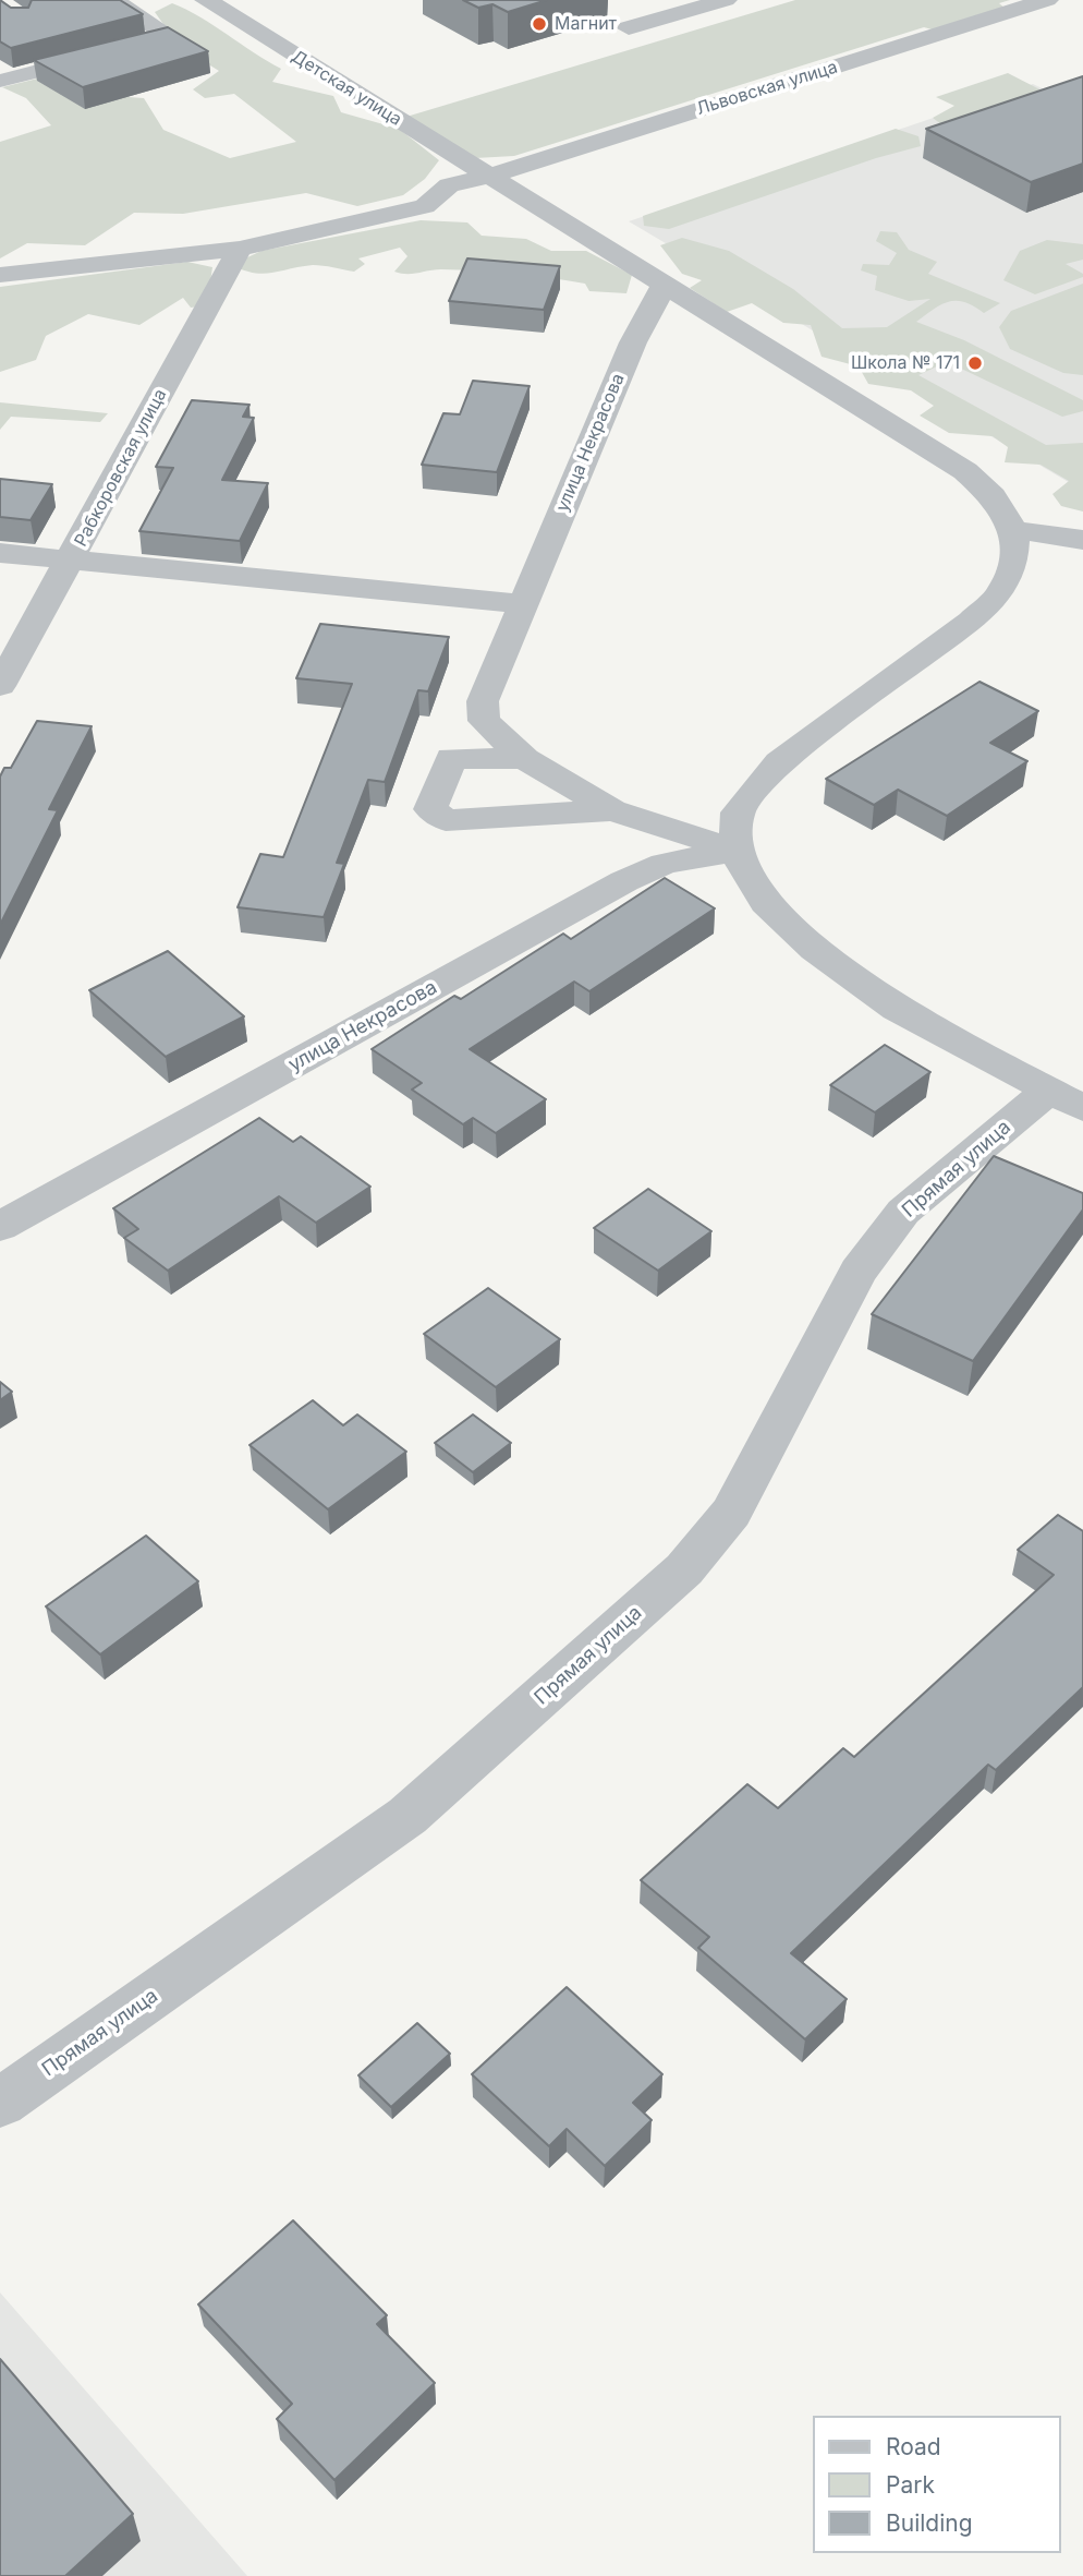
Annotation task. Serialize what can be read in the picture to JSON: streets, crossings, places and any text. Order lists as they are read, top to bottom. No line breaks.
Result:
{"streets":{"street":["Детская улица","Львовская улица","улица Некрасова","Рабкоровская улица","Прямая улица"]},"crossings":[["Детская улица","Львовская улица"],["Детская улица","улица Некрасова"],["Львовская улица","Рабкоровская улица"]],"places":["Магнит","Школа № 171"],"legend":["Road","Park","Building"]}
